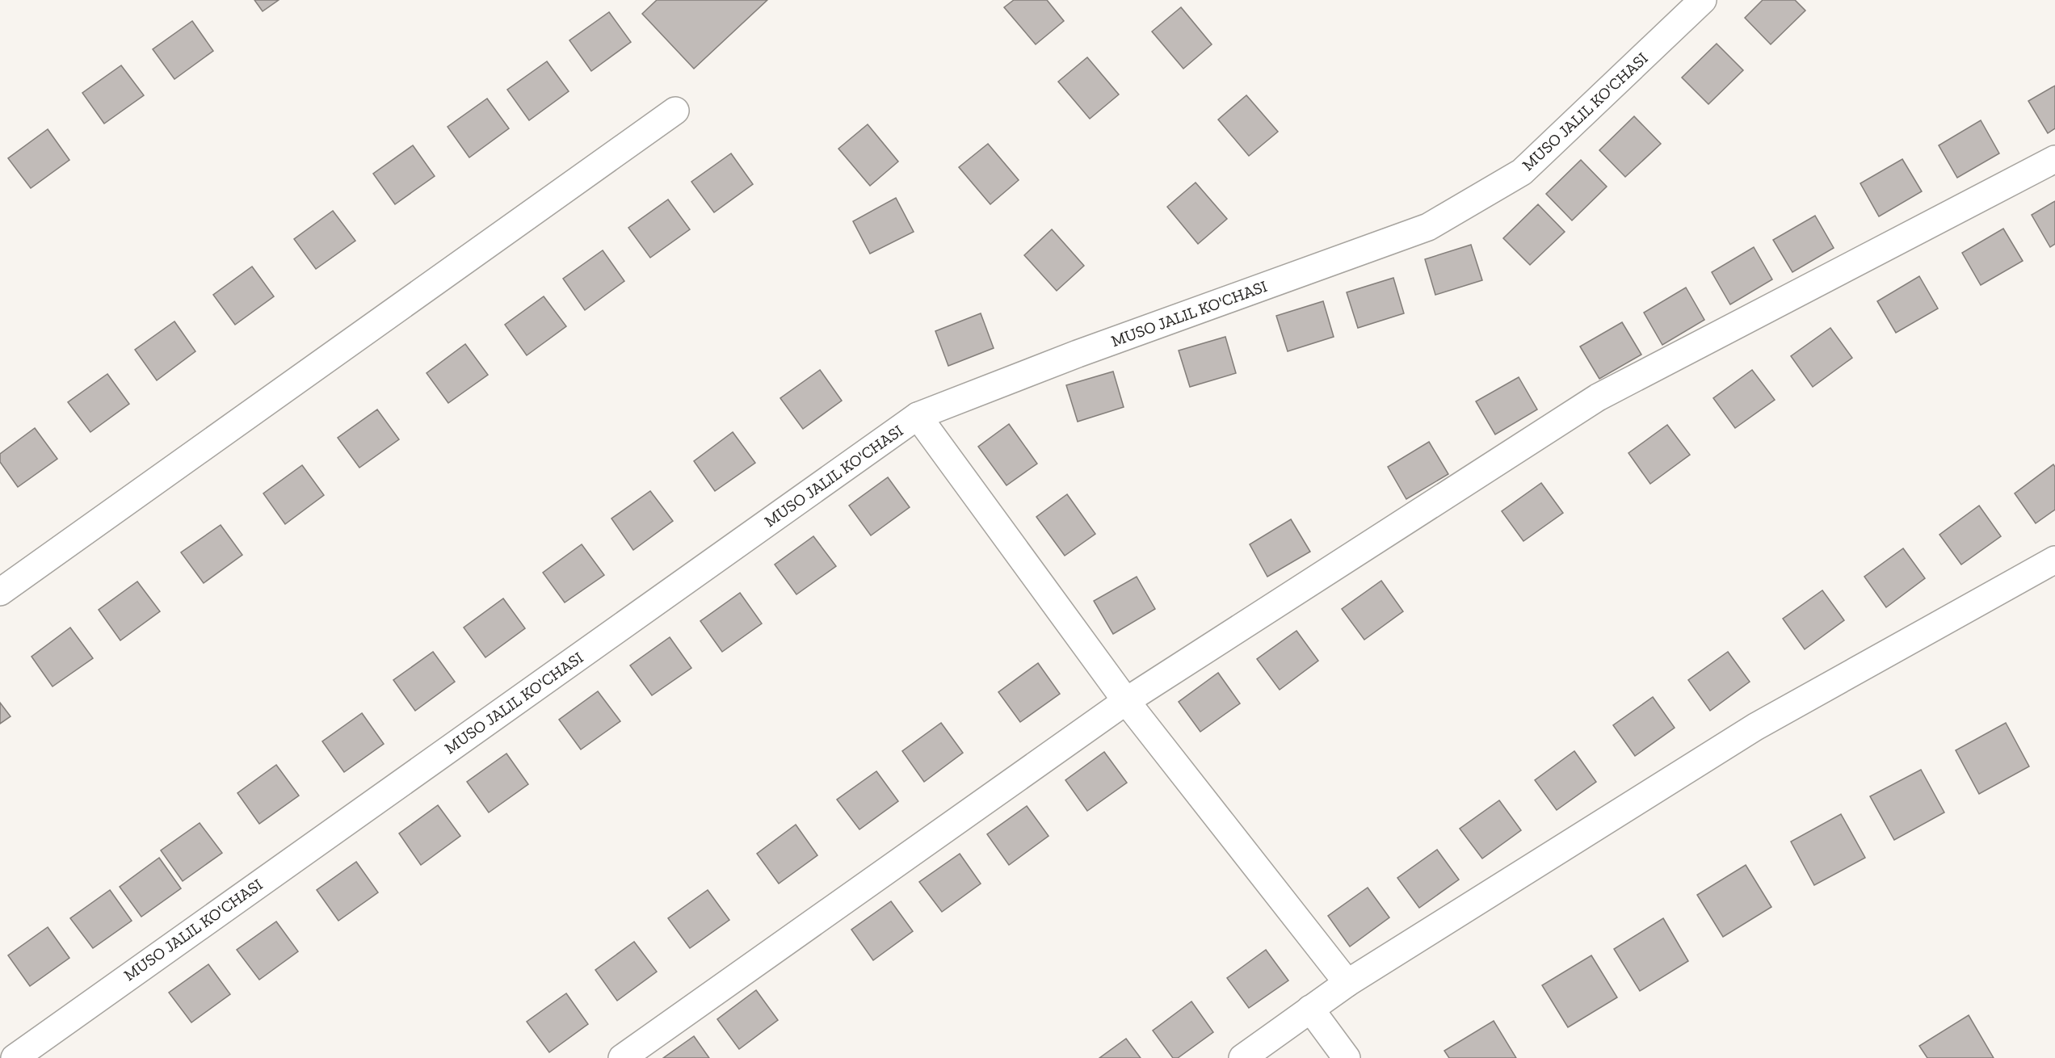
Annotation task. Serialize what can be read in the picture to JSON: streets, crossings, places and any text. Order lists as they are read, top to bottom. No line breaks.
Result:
{"streets":{"street":["MUSO JALIL KO'CHASI"]}}
